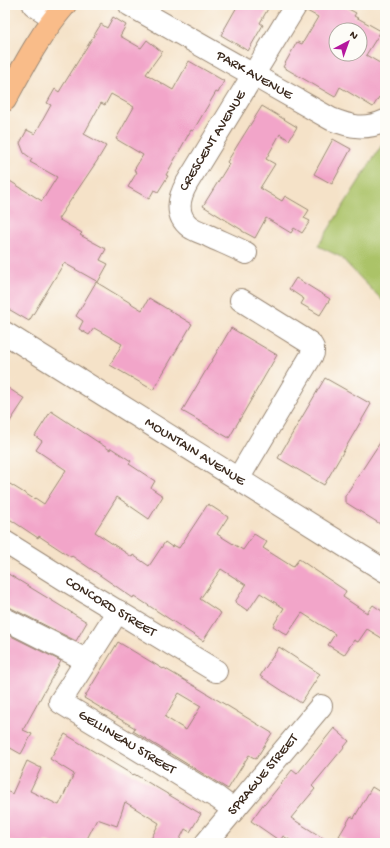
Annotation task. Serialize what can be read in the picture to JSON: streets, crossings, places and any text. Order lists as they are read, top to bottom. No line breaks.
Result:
{"streets":{"street":["PARK AVENUE","CRESCENT AVENUE","MOUNTAIN AVENUE","CONCORD STREET","GELLINEAU STREET","SPRAGUE STREET"]},"crossings":[["PARK AVENUE","CRESCENT AVENUE"],["GELLINEAU STREET","SPRAGUE STREET"]],"north":"top right"}
